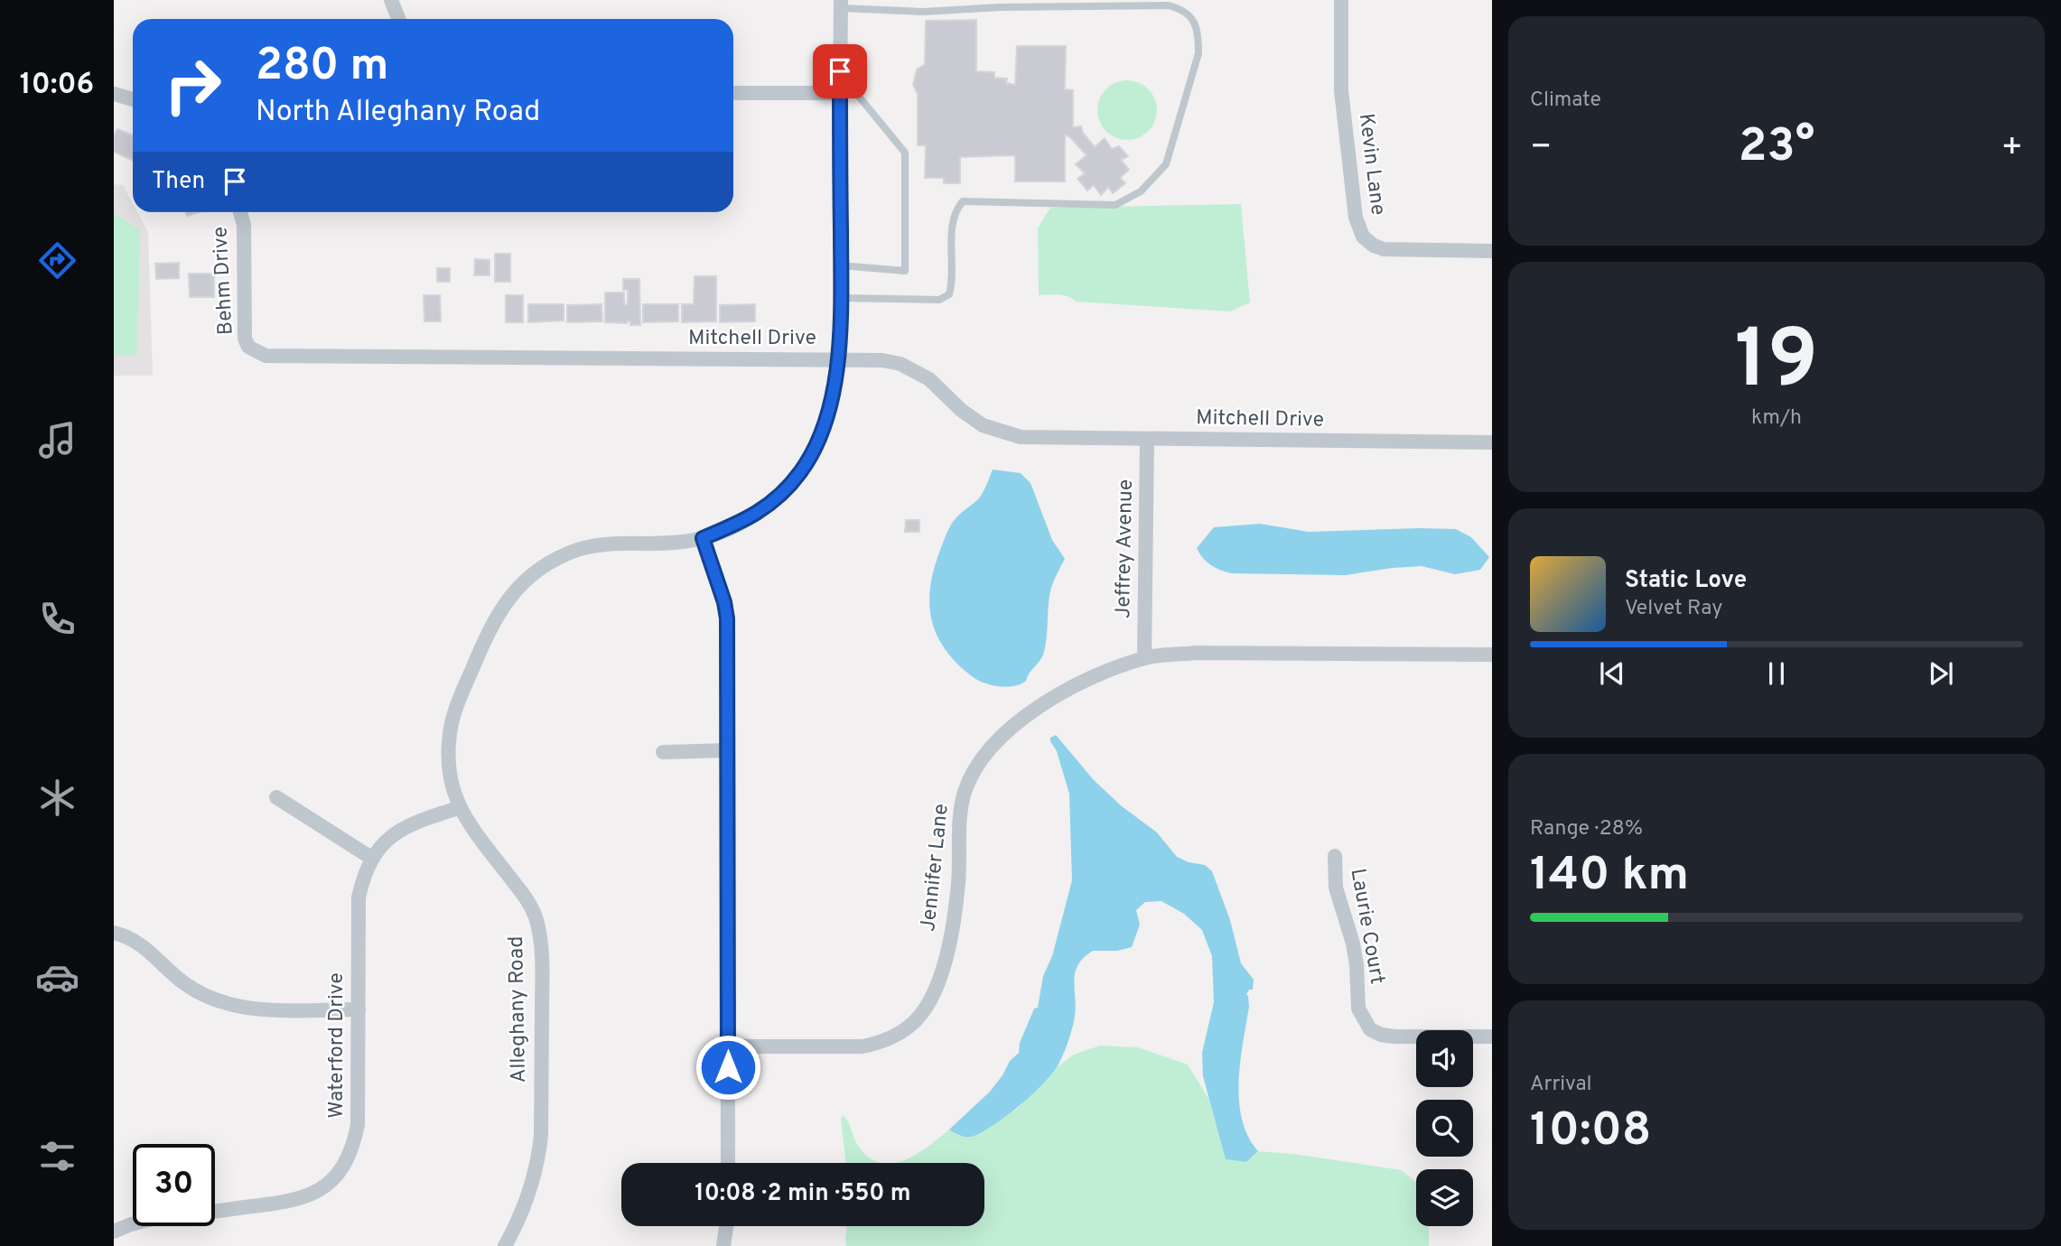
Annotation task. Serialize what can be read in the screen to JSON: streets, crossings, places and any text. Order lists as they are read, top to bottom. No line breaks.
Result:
{"streets":{"street":["Kevin Lane","Behm Drive","Mitchell Drive","Jeffrey Avenue","Jennifer Lane","Laurie Court","Alleghany Road","Waterford Drive"]},"crossings":[["Behm Drive","Mitchell Drive"],["Mitchell Drive","Jeffrey Avenue"],["Mitchell Drive","Alleghany Road"],["Jeffrey Avenue","Jennifer Lane"],["Alleghany Road","Waterford Drive"]],"page":{"tabs":"10:06","tile":["Climate",["19","km/h"],["Range · 28%","140 km"],["Arrival","10:08"]],"turn":["280 m","North Alleghany Road"],"heat":["−","23°","+"],"then":"Then","song":["Static Love","Velvet Ray"],"limit":"30","trip":"10:08 · 2 min · 550 m"}}
